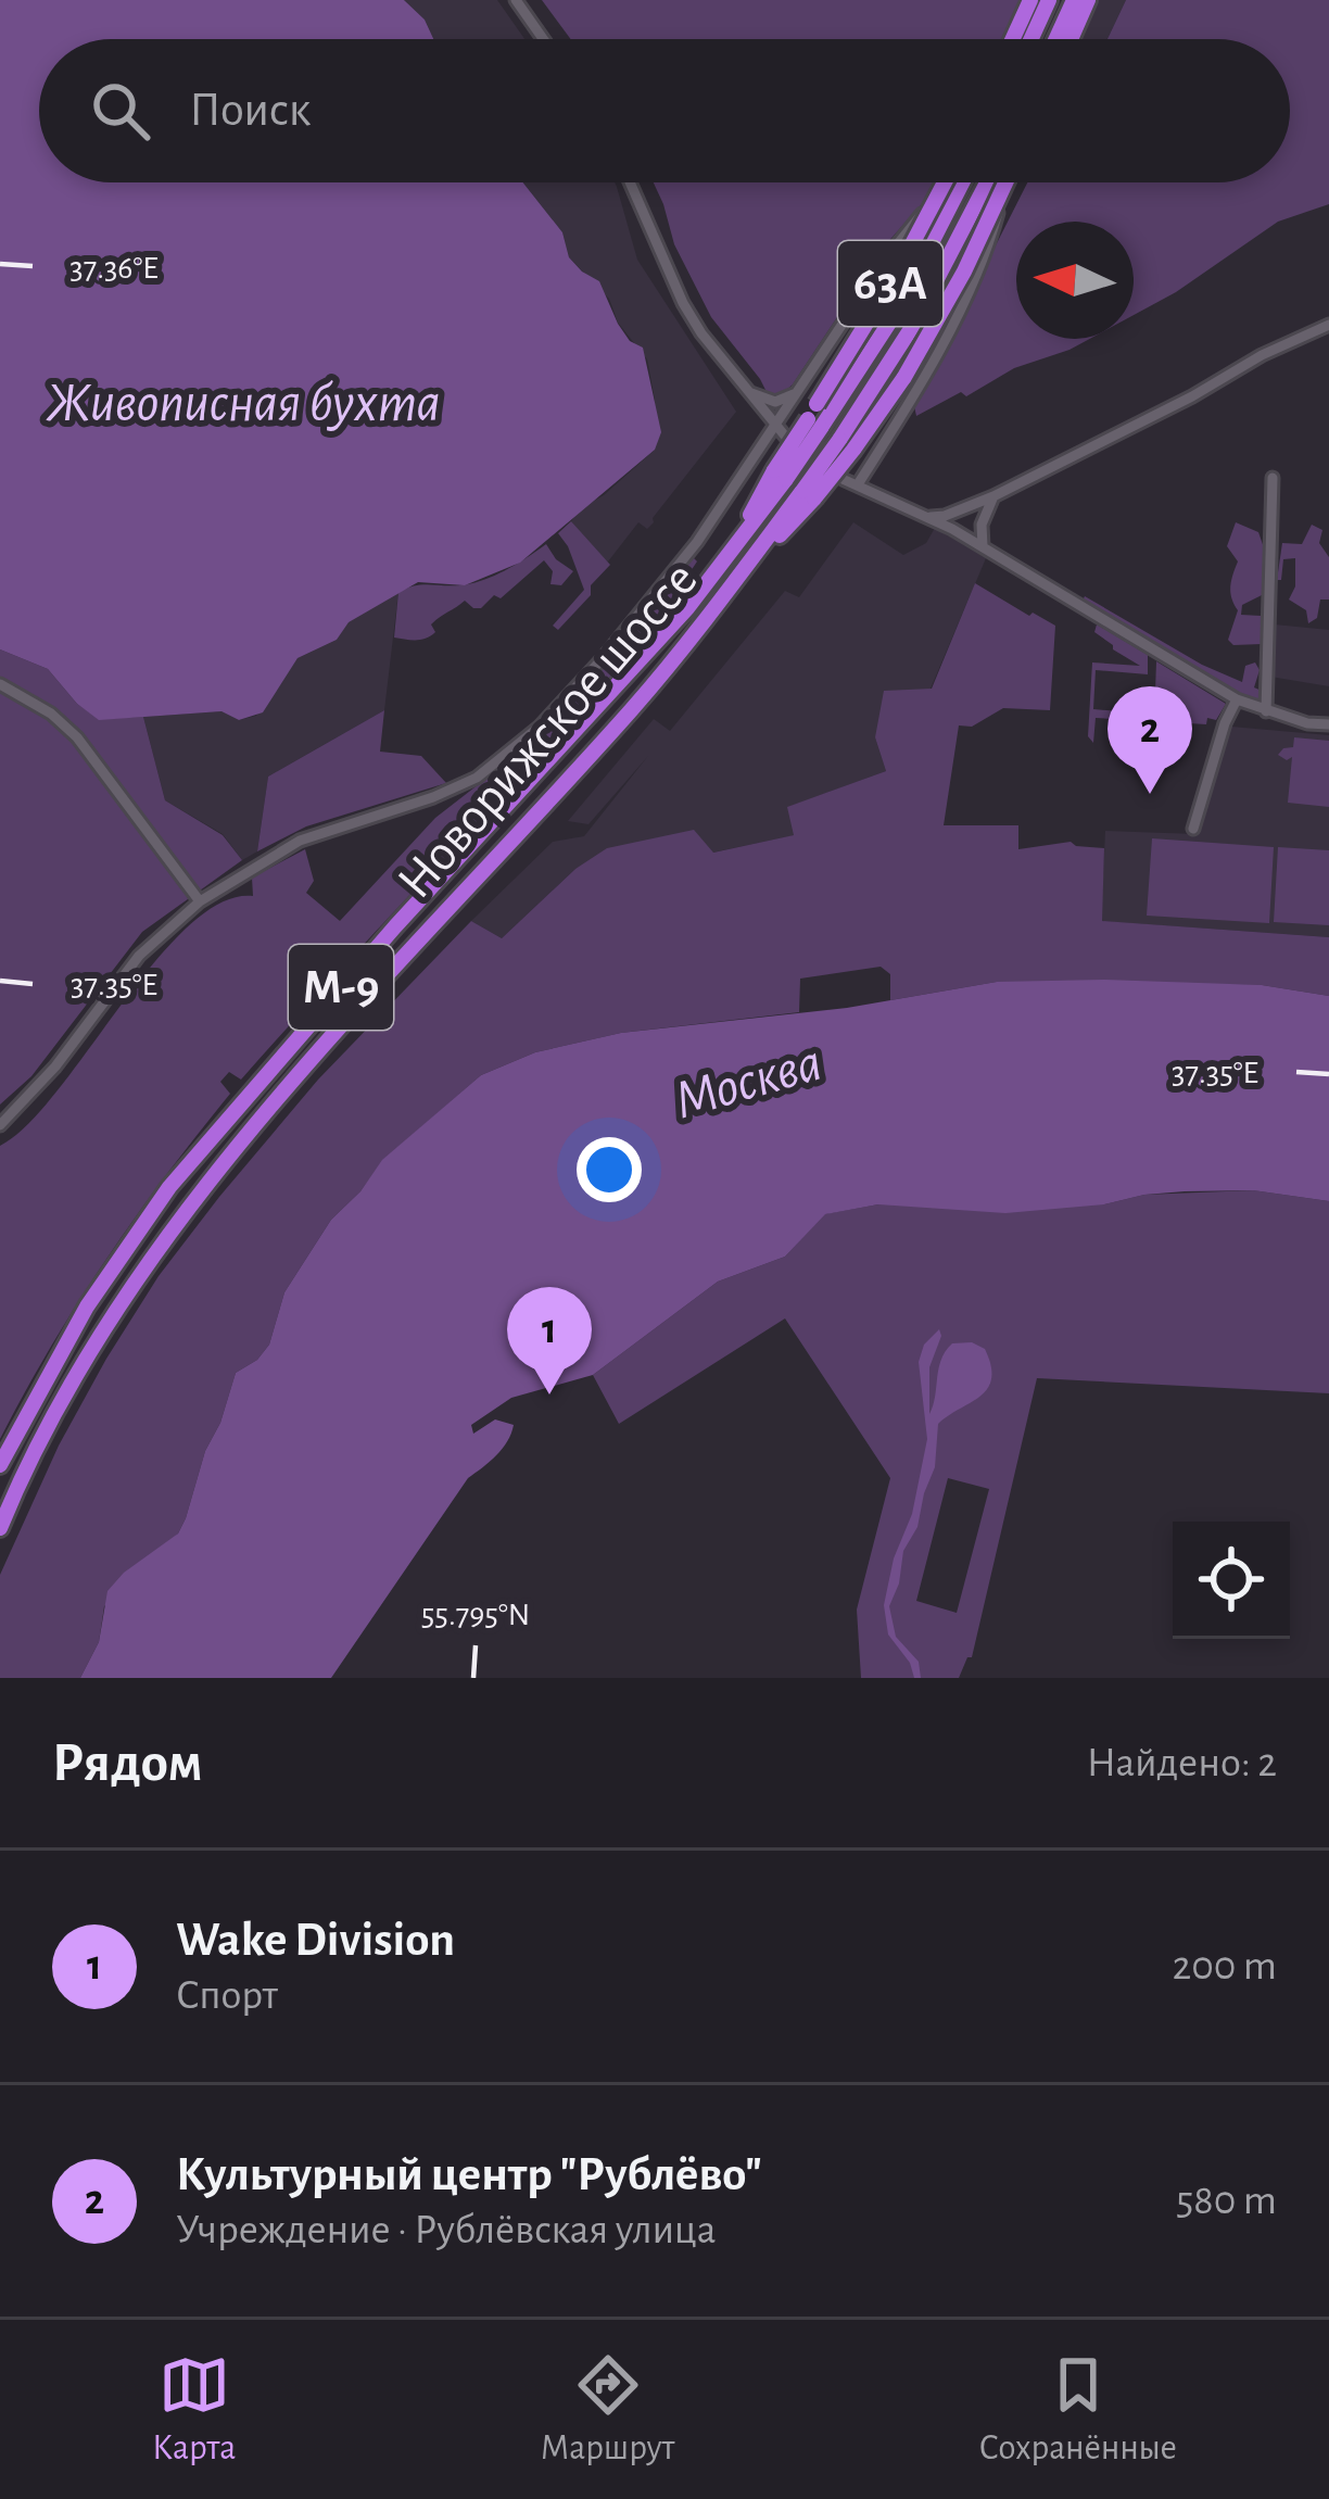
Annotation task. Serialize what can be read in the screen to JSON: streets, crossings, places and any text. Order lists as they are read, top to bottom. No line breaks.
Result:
{"streets":{"highway":["63A","Новорижское шоссе","М-9"]},"crossings":[["63A","Новорижское шоссе"]],"water":["Живописная бухта","Москва"],"north":"left","page":{"search":"Поиск","pins":["2","1"],"heading":["Рядом","Найдено: 2"],"list":[{"mark":"1","name":"Wake Division","note":"Спорт","value":"200 m"},{"mark":"2","name":"Культурный центр \"Рублёво\"","note":"Учреждение · Рублёвская улица","value":"580 m"}],"nav":["Карта","Маршрут","Сохранённые"]},"coordinates":["37.36°E","37.35°E","55.795°N"]}
